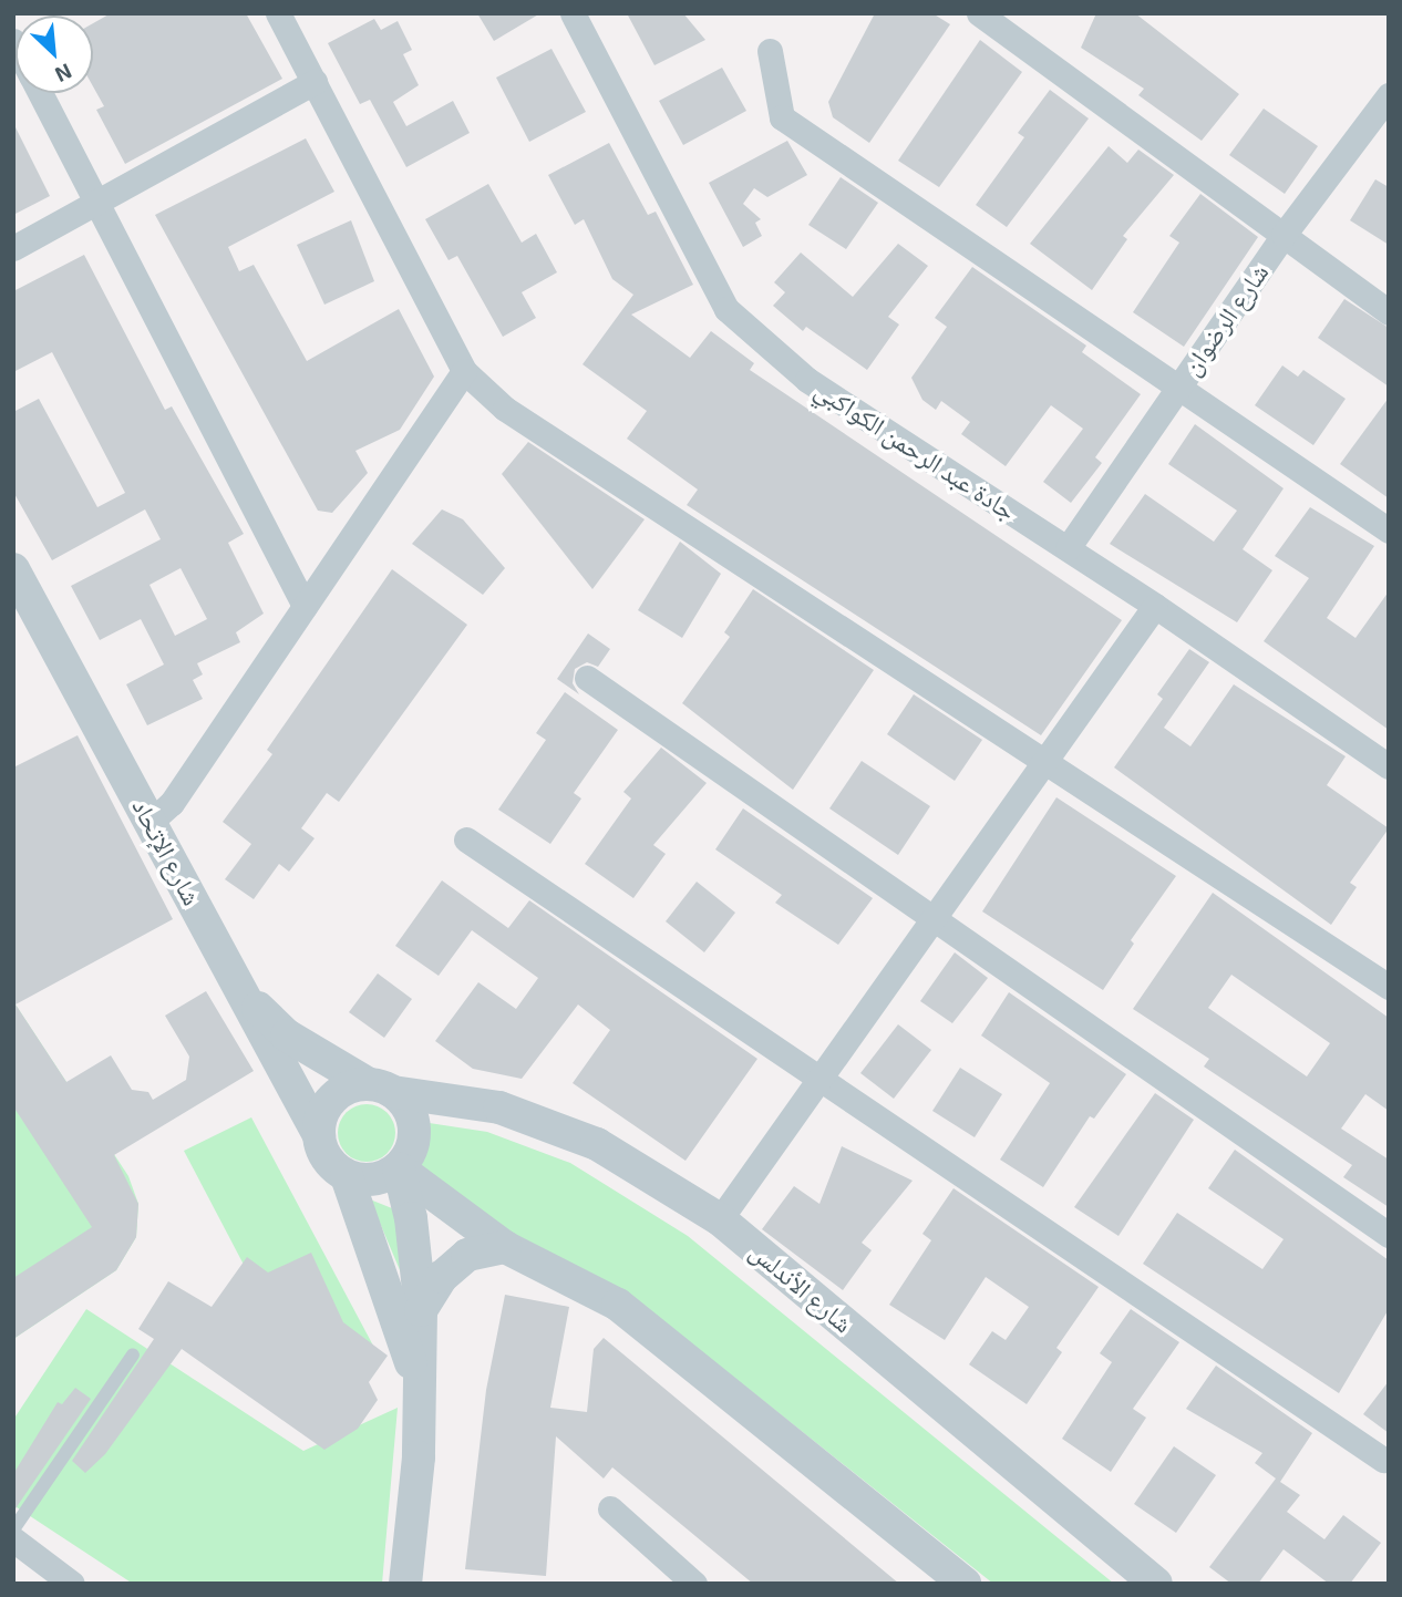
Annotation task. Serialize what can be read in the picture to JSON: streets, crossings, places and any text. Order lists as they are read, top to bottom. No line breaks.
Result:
{"streets":{"street":["شارع الرضوان","جادة عبد الرحمن الكواكبي","شارع الإتحاد","شارع الأندلس"]},"crossings":[["شارع الرضوان","جادة عبد الرحمن الكواكبي"],["شارع الإتحاد","شارع الأندلس"]],"north":"bottom right"}
